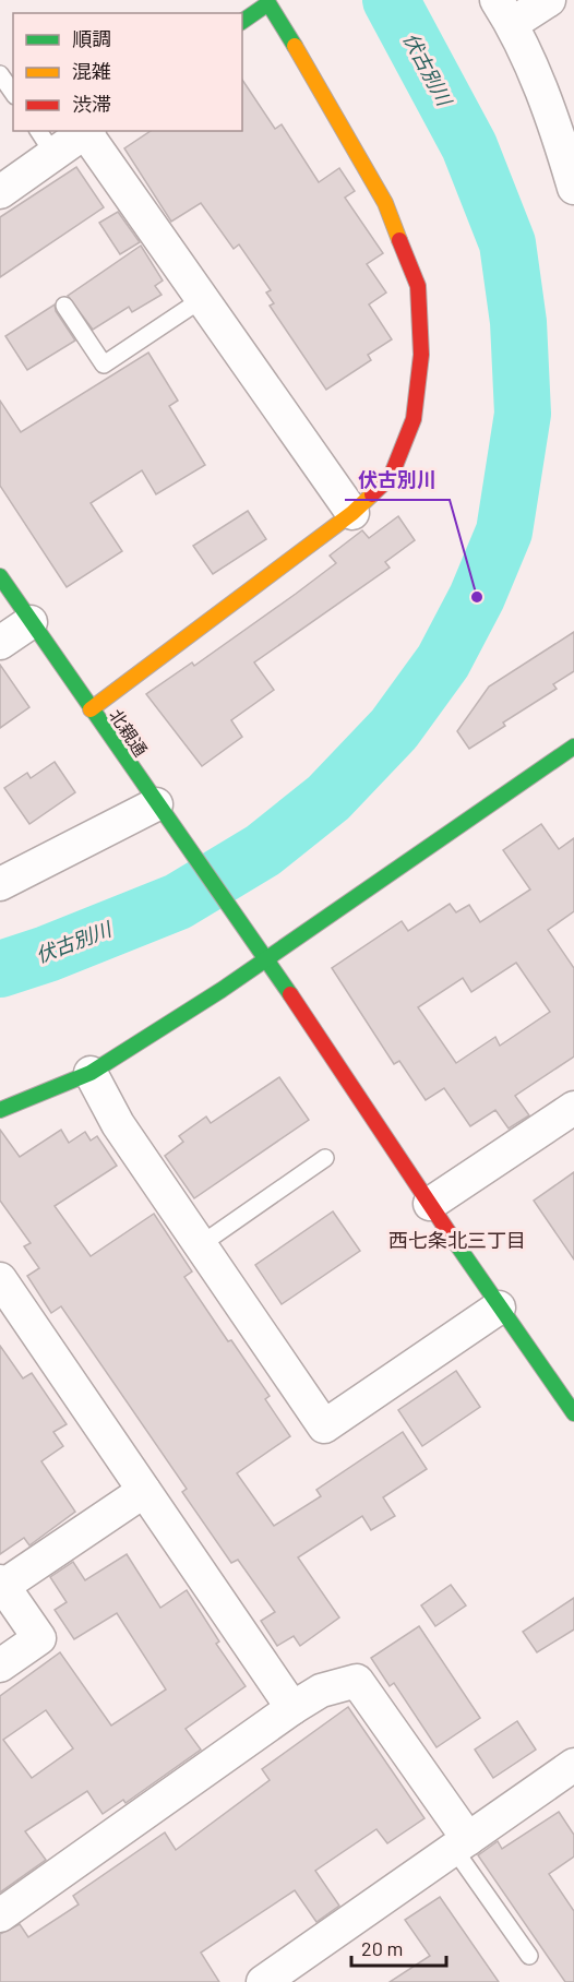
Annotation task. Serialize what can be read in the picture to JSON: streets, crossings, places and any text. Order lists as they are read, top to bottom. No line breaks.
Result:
{"streets":{"street":["北親通"]},"districts":["西七条北三丁目"],"water":["伏古別川"],"places":["伏古別川"],"legend":["順調","混雑","渋滞"],"scale_bar":"20 m"}
